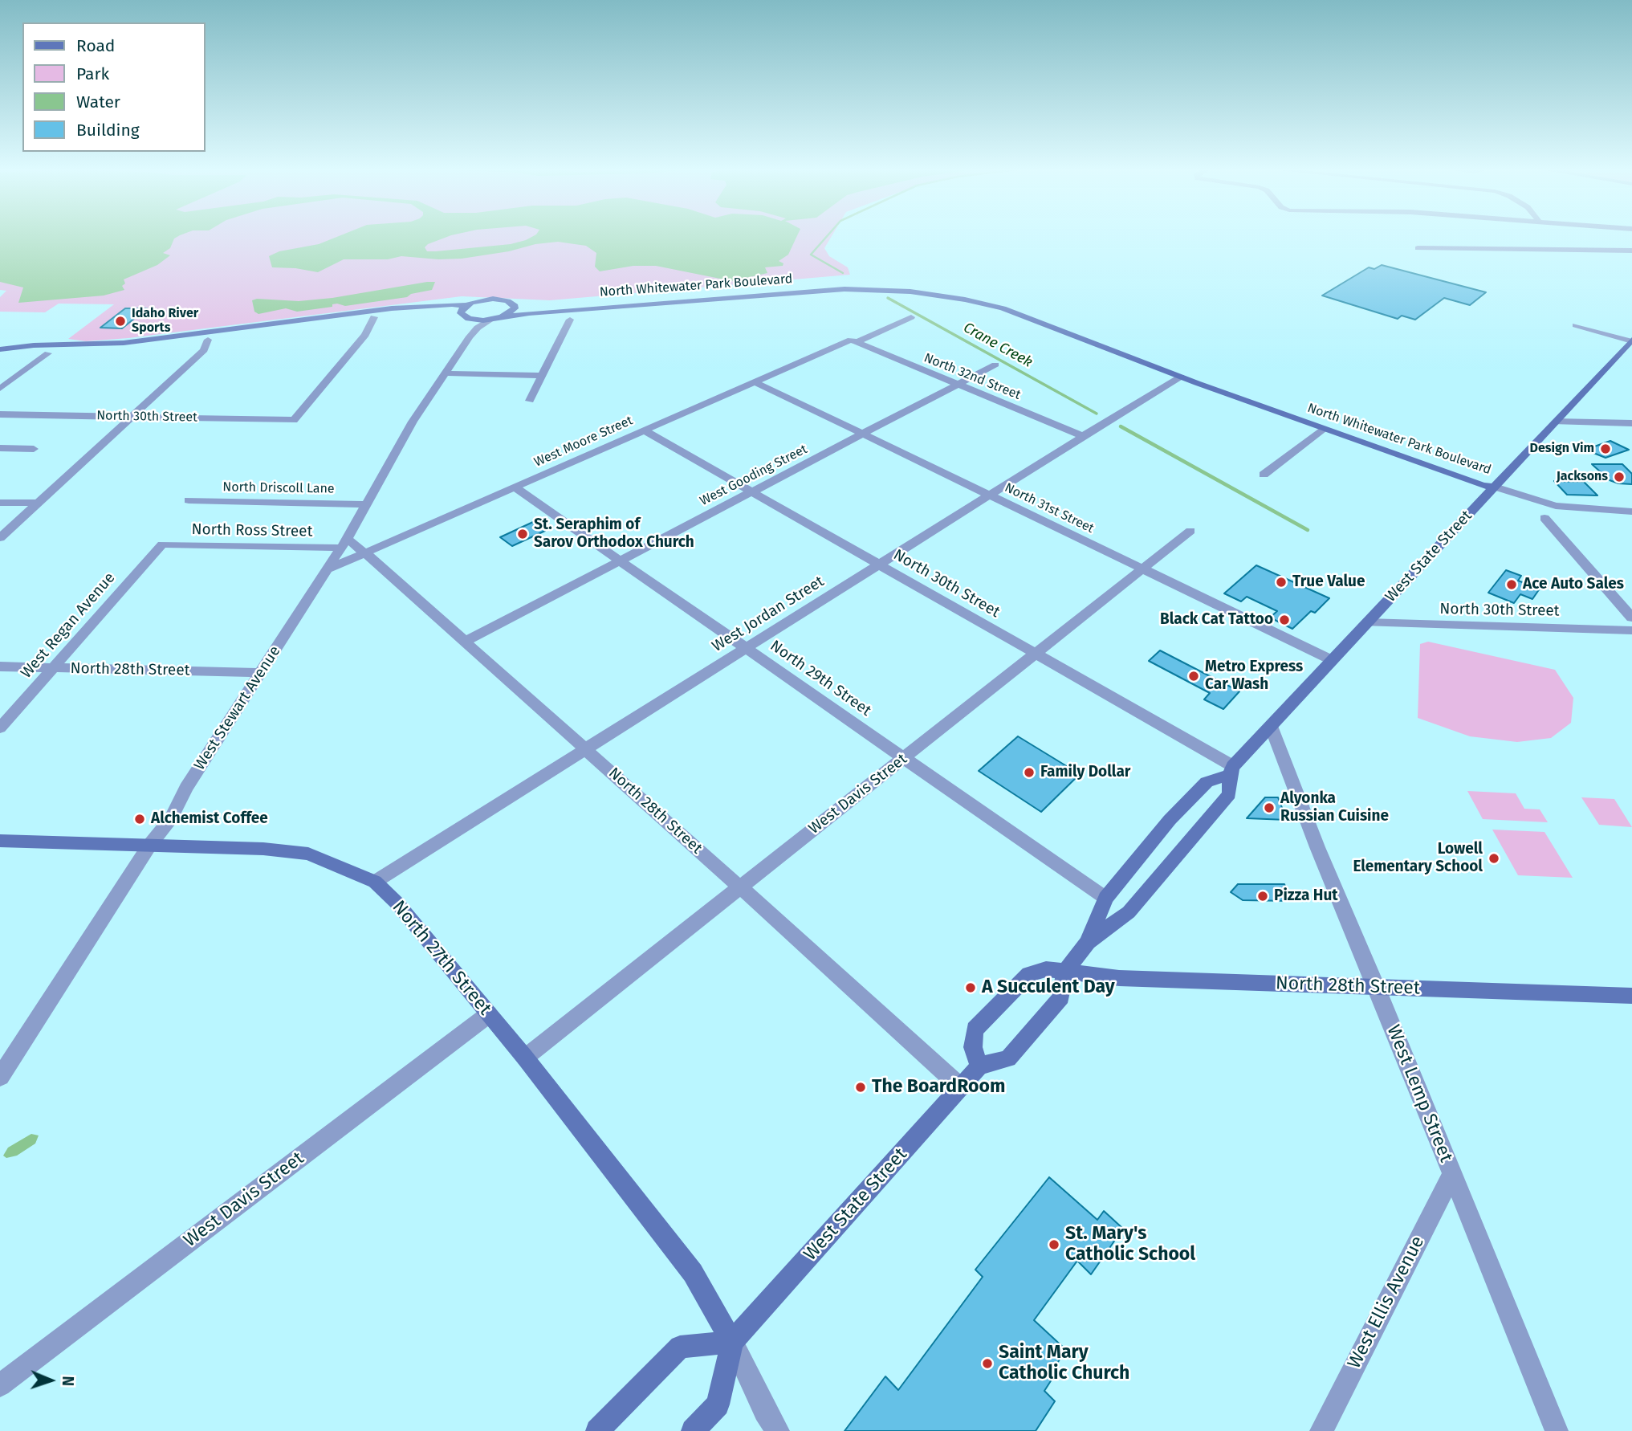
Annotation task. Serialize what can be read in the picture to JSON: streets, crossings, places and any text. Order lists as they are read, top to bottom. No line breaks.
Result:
{"streets":{"street":["North Whitewater Park Boulevard","North 32nd Street","North 30th Street","West Moore Street","West Gooding Street","North Driscoll Lane","North 31st Street","North Ross Street","West State Street","West Jordan Street","West Regan Avenue","North 28th Street","North 29th Street","West Stewart Avenue","West Davis Street","North 27th Street","West Lemp Street","West Ellis Avenue"]},"crossings":[["North Whitewater Park Boulevard","West State Street"],["North Whitewater Park Boulevard","West Jordan Street"],["North Whitewater Park Boulevard","West Stewart Avenue"],["North 32nd Street","West Moore Street"],["North 32nd Street","West Gooding Street"],["North 32nd Street","West Jordan Street"],["North 30th Street","West Moore Street"],["North 30th Street","West Gooding Street"],["North 30th Street","West State Street"],["North 30th Street","West Jordan Street"],["North 30th Street","West Davis Street"],["West Moore Street","North 31st Street"],["West Moore Street","North 28th Street"],["West Moore Street","North 29th Street"],["West Moore Street","West Stewart Avenue"],["West Gooding Street","North 31st Street"],["West Gooding Street","North 28th Street"],["West Gooding Street","North 29th Street"],["North Driscoll Lane","West Stewart Avenue"],["North 31st Street","West State Street"],["North 31st Street","West Jordan Street"],["North 31st Street","West Davis Street"],["North Ross Street","West Regan Avenue"],["North Ross Street","North 28th Street"],["North Ross Street","West Stewart Avenue"],["West State Street","North 28th Street"],["West State Street","North 29th Street"],["West State Street","North 27th Street"],["West State Street","West Lemp Street"],["West Jordan Street","North 28th Street"],["West Jordan Street","North 29th Street"],["West Jordan Street","North 27th Street"],["West Regan Avenue","North 28th Street"],["North 28th Street","West Stewart Avenue"],["North 28th Street","West Davis Street"],["North 28th Street","West Lemp Street"],["North 29th Street","West Davis Street"],["West Stewart Avenue","North 27th Street"],["West Davis Street","North 27th Street"],["West Lemp Street","West Ellis Avenue"]],"water":["Crane Creek"],"places":["Idaho River Sports","Design Vim","Jacksons","St. Seraphim of Sarov Orthodox Church","True Value","Ace Auto Sales","Black Cat Tattoo","Metro Express Car Wash","Family Dollar","Alyonka Russian Cuisine","Alchemist Coffee","Lowell Elementary School","Pizza Hut","A Succulent Day","The BoardRoom","St. Mary's Catholic School","Saint Mary Catholic Church"],"legend":["Road","Park","Water","Building"],"north":"right"}
